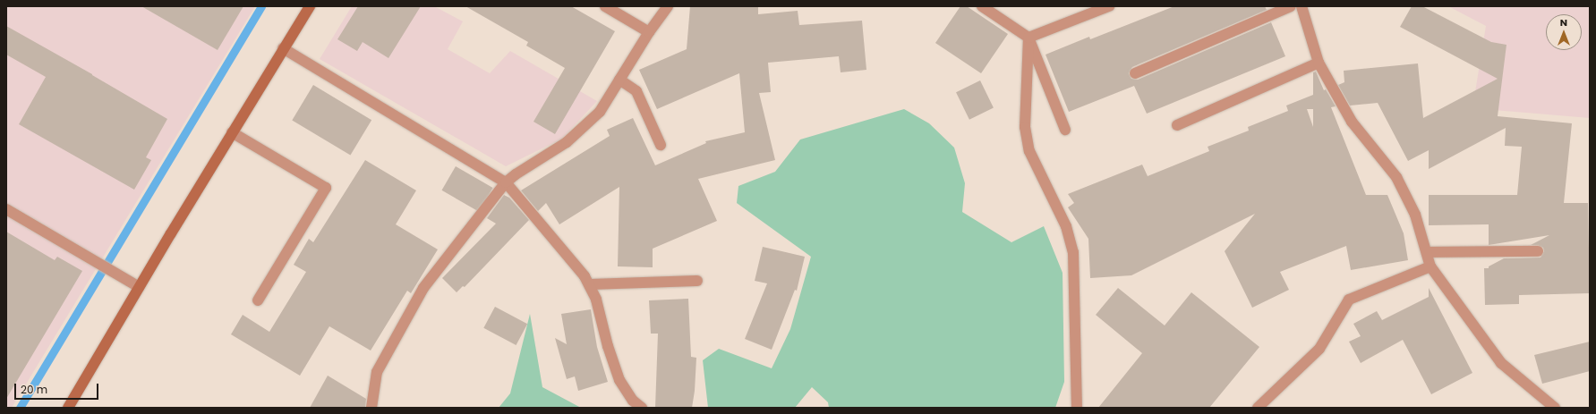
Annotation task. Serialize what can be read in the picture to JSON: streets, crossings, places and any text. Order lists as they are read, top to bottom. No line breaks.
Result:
{"scale_bar":"20 m","north":"top"}
